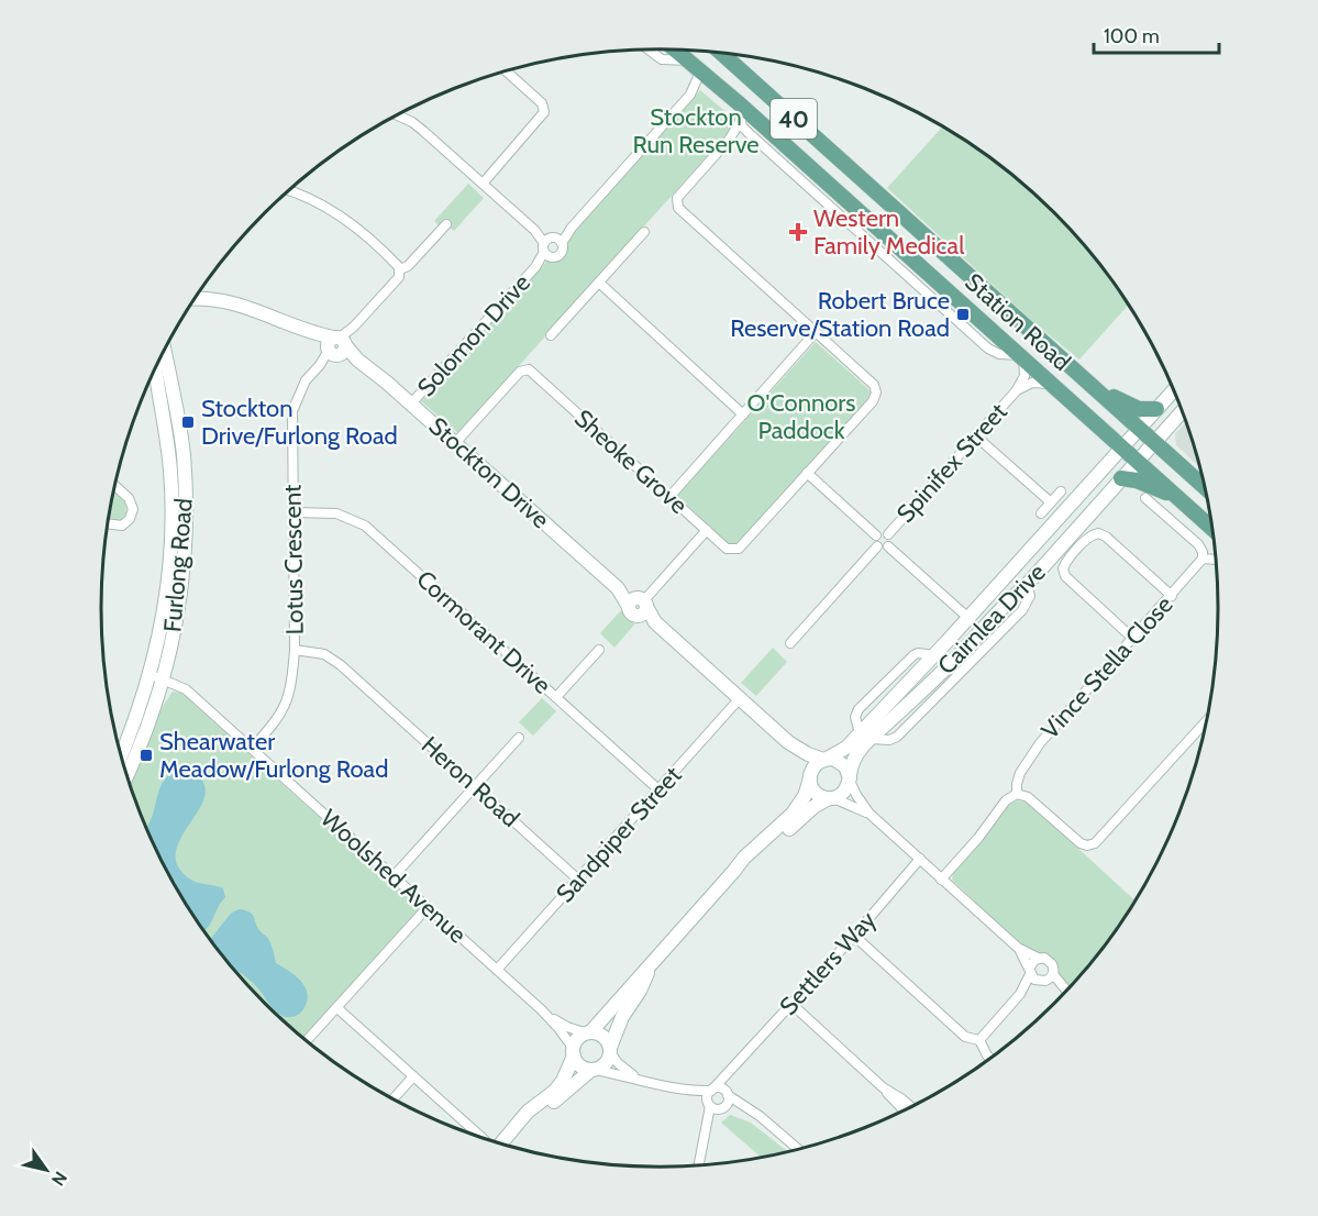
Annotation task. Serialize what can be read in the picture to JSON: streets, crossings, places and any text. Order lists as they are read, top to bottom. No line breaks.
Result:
{"streets":{"main road":["40","Station Road"],"street":["Solomon Drive","Sheoke Grove","Spinifex Street","Stockton Drive","Lotus Crescent","Furlong Road","Cairnlea Drive","Cormorant Drive","Vince Stella Close","Heron Road","Sandpiper Street","Woolshed Avenue","Settlers Way"]},"crossings":[["Station Road","Solomon Drive"],["Station Road","Spinifex Street"],["Station Road","Cairnlea Drive"],["Solomon Drive","Stockton Drive"],["Sheoke Grove","Stockton Drive"],["Stockton Drive","Lotus Crescent"],["Lotus Crescent","Cormorant Drive"],["Lotus Crescent","Heron Road"],["Lotus Crescent","Woolshed Avenue"],["Furlong Road","Woolshed Avenue"],["Cormorant Drive","Sandpiper Street"],["Heron Road","Sandpiper Street"],["Sandpiper Street","Woolshed Avenue"]],"parks":["Stockton Run Reserve","O'Connors Paddock"],"places":{"health":["Western Family Medical"],"transit":["Robert Bruce Reserve/Station Road","Stockton Drive/Furlong Road","Shearwater Meadow/Furlong Road"]},"scale_bar":"100 m","north":"bottom right"}
